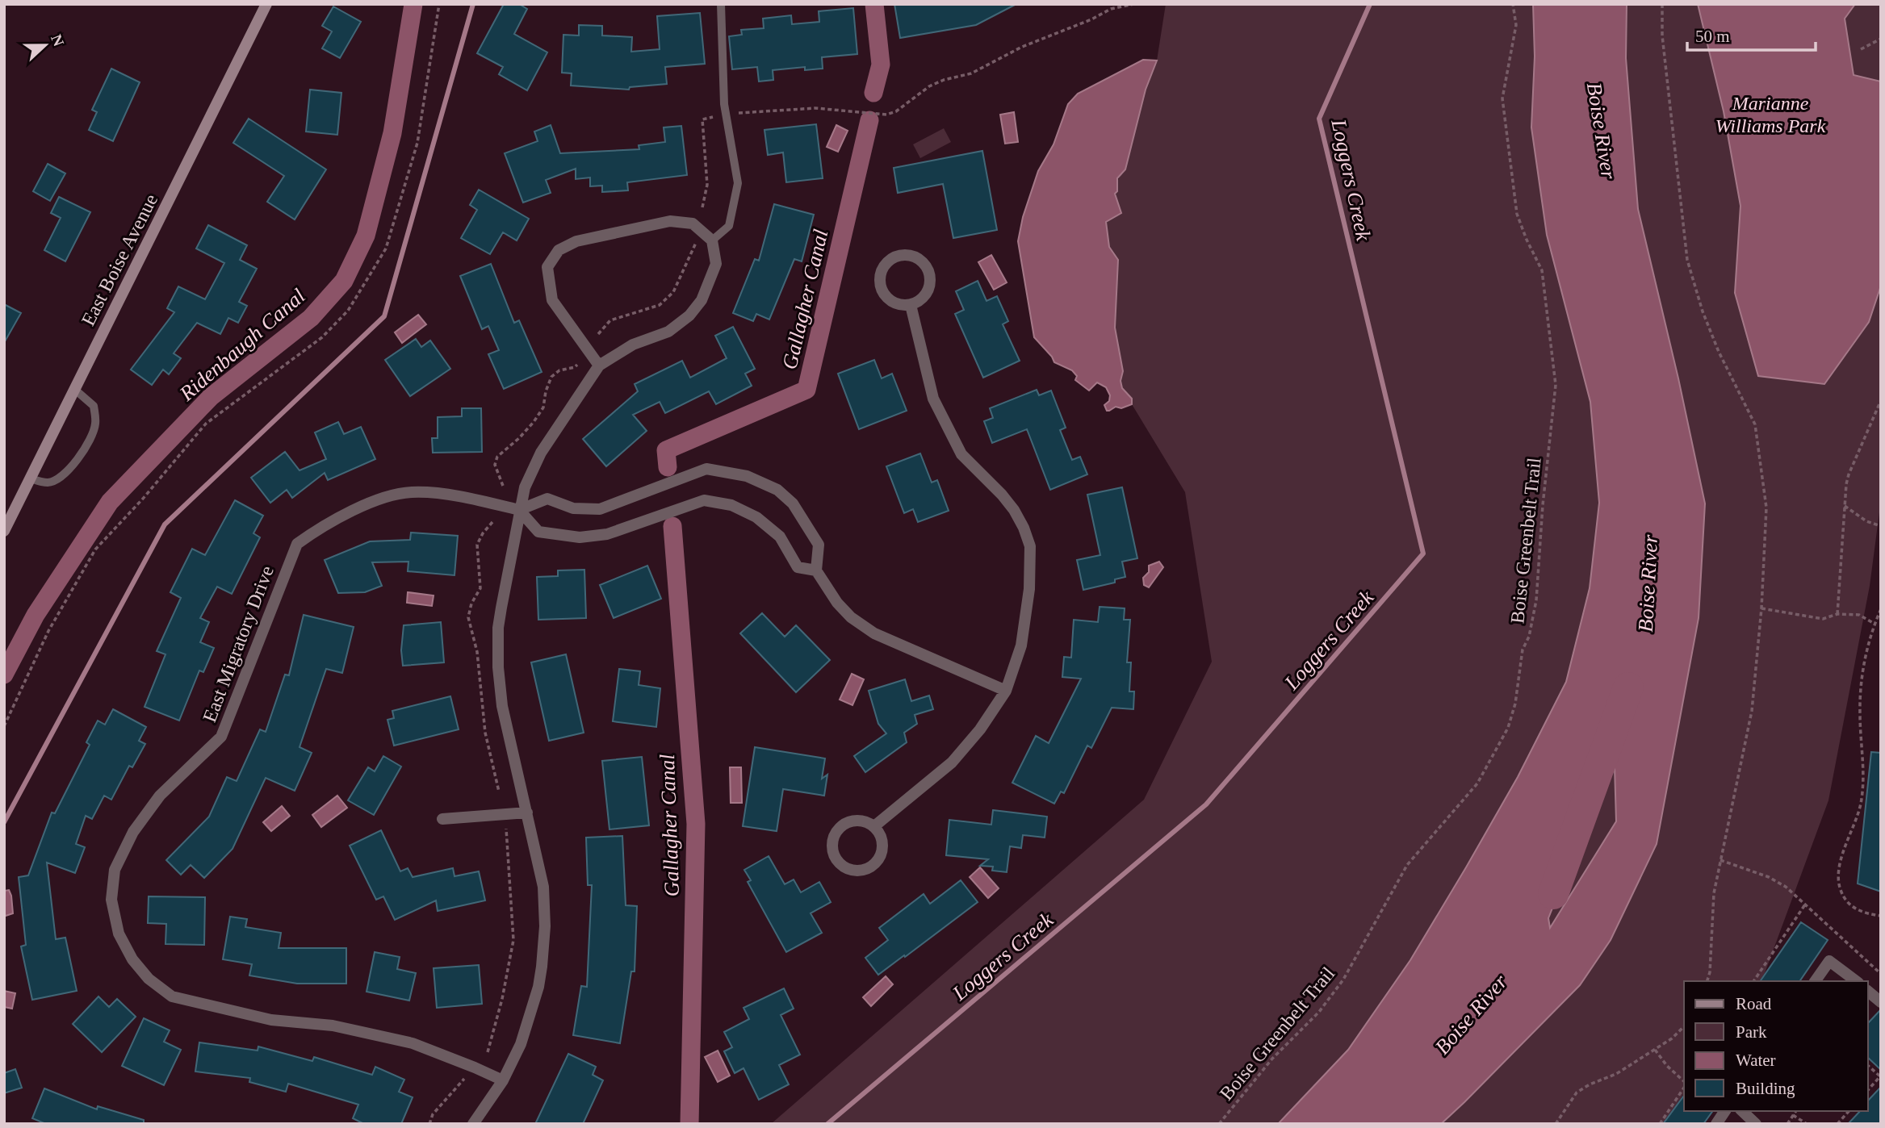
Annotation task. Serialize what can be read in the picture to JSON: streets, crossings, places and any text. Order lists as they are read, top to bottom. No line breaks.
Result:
{"streets":{"street":["East Boise Avenue","East Migratory Drive"],"path":["Boise Greenbelt Trail"]},"water":["Boise River","Loggers Creek","Gallagher Canal","Ridenbaugh Canal"],"parks":["Marianne Williams Park"],"legend":["Road","Park","Water","Building"],"scale_bar":"50 m","north":"right"}
